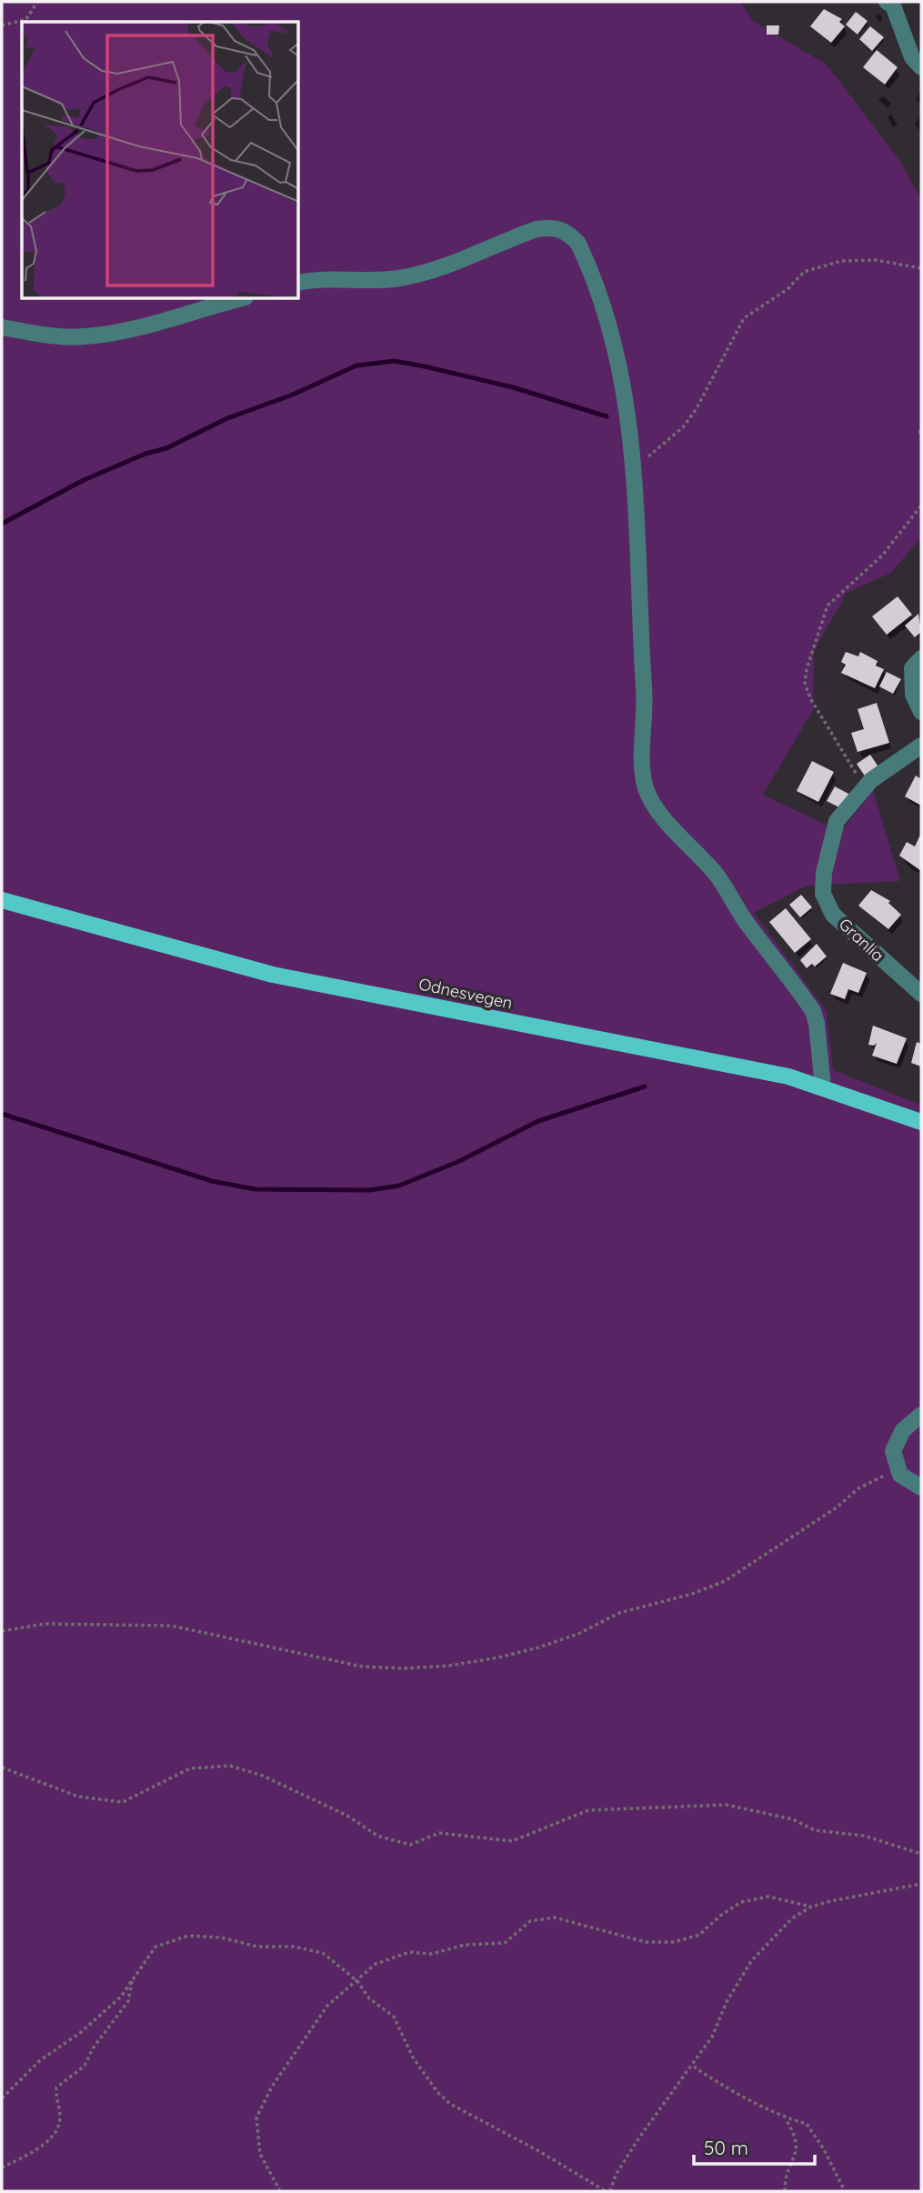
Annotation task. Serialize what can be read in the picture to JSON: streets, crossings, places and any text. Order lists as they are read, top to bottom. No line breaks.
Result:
{"streets":{"main road":["Odnesvegen"],"street":["Granlia"]},"scale_bar":"50 m"}
